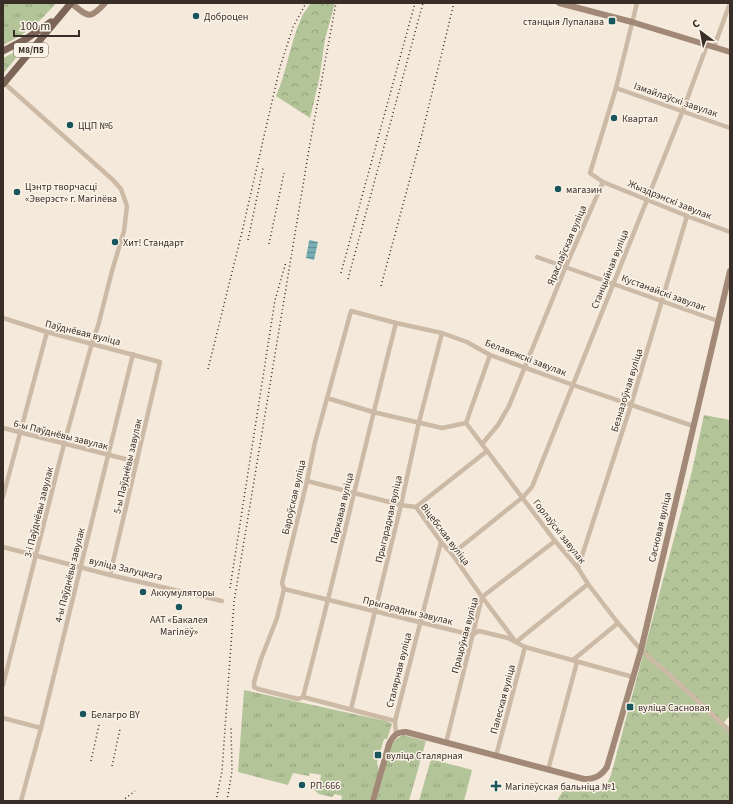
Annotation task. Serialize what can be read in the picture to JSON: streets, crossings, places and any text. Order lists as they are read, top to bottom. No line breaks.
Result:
{"streets":{"main road":["М8/П5","Сасновая вуліца"],"street":["Ізмайлаўскі завулак","Жыздрэнскі завулак","Яраслаўская вуліца","Станцыйная вуліца","Кустанайскі завулак","Паўднёвая вуліца","Белавежскі завулак","Безназоўная вуліца","6-ы Паўднёвы завулак","5-ы Паўднёвы завулак","Бароўская вуліца","Паркавая вуліца","3-і Паўднёвы завулак","Прыгарадная вуліца","Горлаўскі завулак","Віцебская вуліца","вуліца Залуцкага","4-ы Паўднёвы завулак","Прыгарадны завулак","Працоўная вуліца","Сталярная вуліца","Палеская вуліца"]},"crossings":[["М8/П5","3-і Паўднёвы завулак"],["Ізмайлаўскі завулак","Станцыйная вуліца"],["Жыздрэнскі завулак","Яраслаўская вуліца"],["Жыздрэнскі завулак","Станцыйная вуліца"],["Жыздрэнскі завулак","Безназоўная вуліца"],["Яраслаўская вуліца","Кустанайскі завулак"],["Яраслаўская вуліца","Белавежскі завулак"],["Яраслаўская вуліца","Горлаўскі завулак"],["Станцыйная вуліца","Кустанайскі завулак"],["Станцыйная вуліца","Белавежскі завулак"],["Станцыйная вуліца","Горлаўскі завулак"],["Кустанайскі завулак","Безназоўная вуліца"],["Кустанайскі завулак","Сасновая вуліца"],["Паўднёвая вуліца","5-ы Паўднёвы завулак"],["Паўднёвая вуліца","3-і Паўднёвы завулак"],["Паўднёвая вуліца","4-ы Паўднёвы завулак"],["Белавежскі завулак","Безназоўная вуліца"],["Белавежскі завулак","Бароўская вуліца"],["Белавежскі завулак","Паркавая вуліца"],["Белавежскі завулак","Прыгарадная вуліца"],["Белавежскі завулак","Сасновая вуліца"],["Безназоўная вуліца","Горлаўскі завулак"],["6-ы Паўднёвы завулак","5-ы Паўднёвы завулак"],["6-ы Паўднёвы завулак","3-і Паўднёвы завулак"],["6-ы Паўднёвы завулак","4-ы Паўднёвы завулак"],["5-ы Паўднёвы завулак","вуліца Залуцкага"],["Бароўская вуліца","Паркавая вуліца"],["Бароўская вуліца","Віцебская вуліца"],["Бароўская вуліца","Прыгарадны завулак"],["Паркавая вуліца","Віцебская вуліца"],["Паркавая вуліца","Прыгарадны завулак"],["3-і Паўднёвы завулак","вуліца Залуцкага"],["Прыгарадная вуліца","Віцебская вуліца"],["Прыгарадная вуліца","Прыгарадны завулак"],["Сасновая вуліца","Горлаўскі завулак"],["Горлаўскі завулак","Працоўная вуліца"],["Віцебская вуліца","Прыгарадны завулак"],["Віцебская вуліца","Працоўная вуліца"],["Віцебская вуліца","Сталярная вуліца"],["вуліца Залуцкага","4-ы Паўднёвы завулак"],["Прыгарадны завулак","Працоўная вуліца"],["Прыгарадны завулак","Сталярная вуліца"],["Прыгарадны завулак","Палеская вуліца"]],"places":{"other":["Доброцен","Квартал","ЦЦП №6","магазин","Цэнтр творчасці «Эверэст» г. Магілёва","Хит! Стандарт","Аккумуляторы","ААТ «Бакалея Магілёў»","Белагро BY","РП-666"],"transit":["станцыя Лупалава","вуліца Сасновая","вуліца Сталярная"],"health":["Магілёўская бальніца №1"]},"scale_bar":"100 m","north":"top left"}
